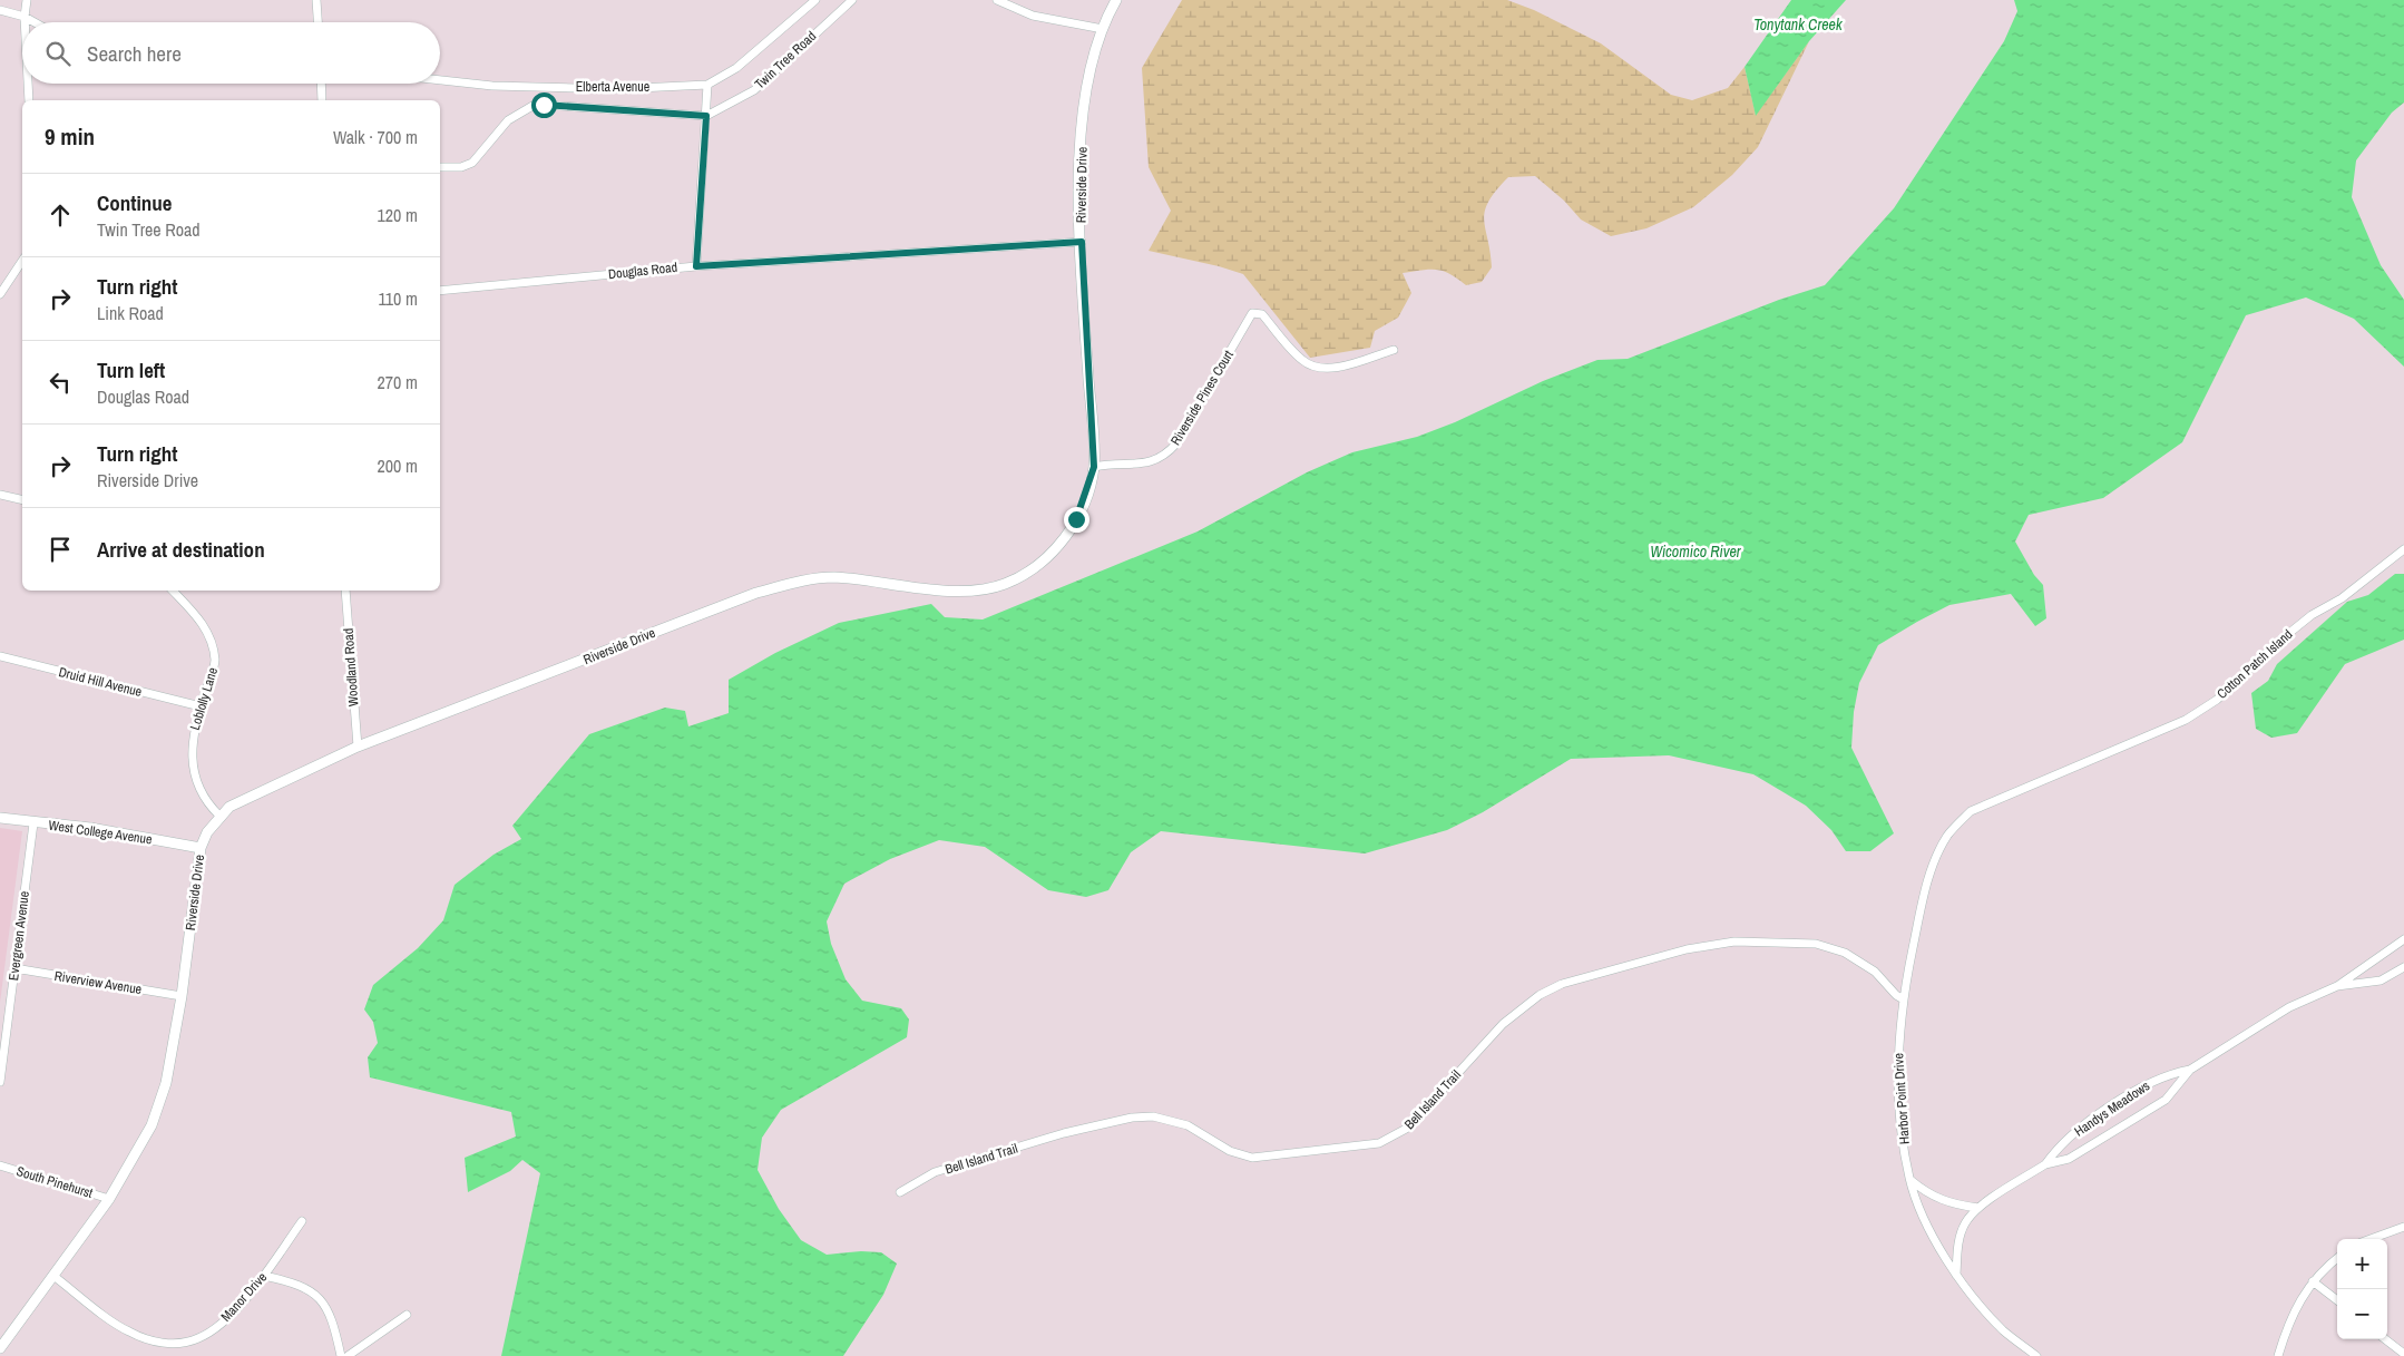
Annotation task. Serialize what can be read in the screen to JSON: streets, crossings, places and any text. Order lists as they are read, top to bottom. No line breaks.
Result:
{"streets":{"street":["Twin Tree Road","Elberta Avenue","Riverside Drive","Douglas Road","Riverside Pines Court","Cotton Patch Island","Woodland Road","Druid Hill Avenue","Loblolly Lane","West College Avenue","Evergreen Avenue","Riverview Avenue","Harbor Point Drive","Bell Island Trail","Handys Meadows","South Pinehurst","Manor Drive"]},"crossings":[["Riverside Drive","Douglas Road"],["Riverside Drive","Riverside Pines Court"],["Riverside Drive","Woodland Road"],["Riverside Drive","Loblolly Lane"],["Riverside Drive","West College Avenue"],["Riverside Drive","Riverview Avenue"],["Riverside Drive","South Pinehurst"],["Riverside Drive","Manor Drive"],["Cotton Patch Island","Harbor Point Drive"],["Druid Hill Avenue","Loblolly Lane"],["West College Avenue","Evergreen Avenue"],["Evergreen Avenue","Riverview Avenue"],["Harbor Point Drive","Bell Island Trail"],["Harbor Point Drive","Handys Meadows"]],"water":["Tonytank Creek","Wicomico River"],"page":{"search":"Search here","heading":["9 min","Walk · 700 m"],"list":[["Continue","Twin Tree Road","120 m"],["Turn right","Link Road","110 m"],["Turn left","Douglas Road","270 m"],["Turn right","Riverside Drive","200 m"],"Arrive at destination"],"map_buttons":["+","−"]}}
